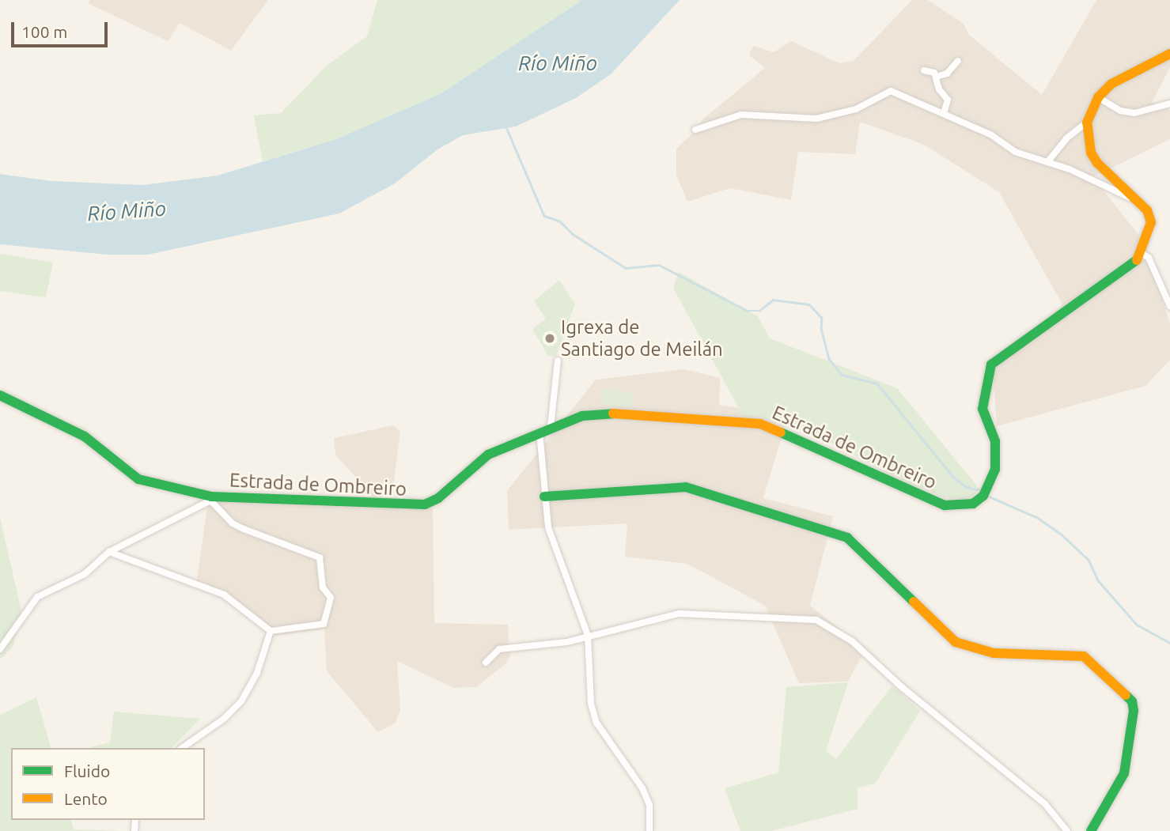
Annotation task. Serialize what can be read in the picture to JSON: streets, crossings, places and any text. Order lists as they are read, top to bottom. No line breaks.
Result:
{"streets":{"street":["Estrada de Ombreiro"]},"water":["Río Miño"],"places":["Igrexa de Santiago de Meilán"],"legend":["Fluido","Lento"],"scale_bar":"100 m"}
